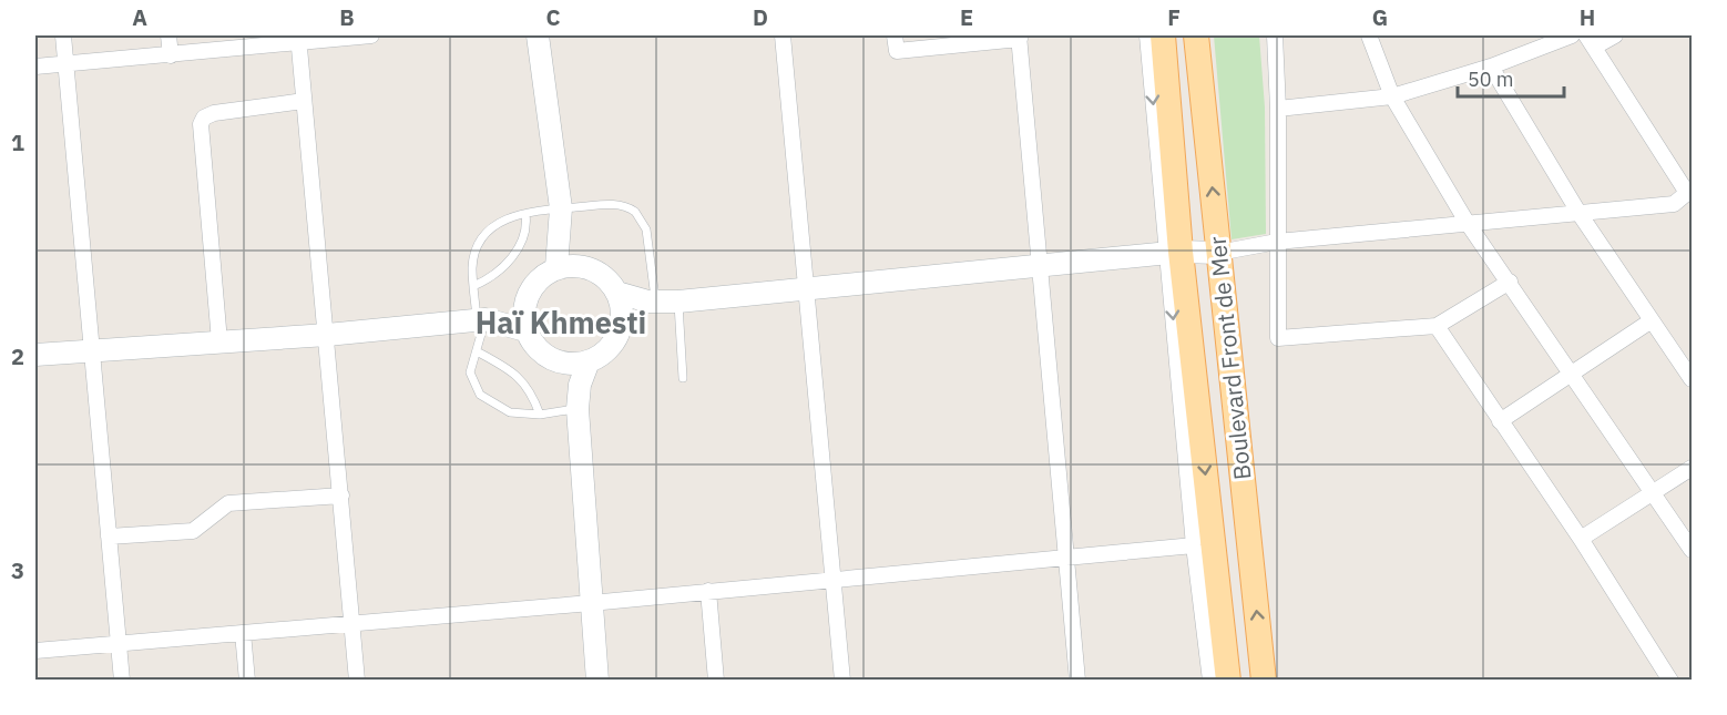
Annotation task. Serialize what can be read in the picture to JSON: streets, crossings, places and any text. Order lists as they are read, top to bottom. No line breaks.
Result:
{"streets":{"main road":["Boulevard Front de Mer"]},"districts":["Haï Khmesti"],"scale_bar":"50 m","grid":{"columns":["A","B","C","D","E","F","G","H"],"rows":["1","2","3"]}}
